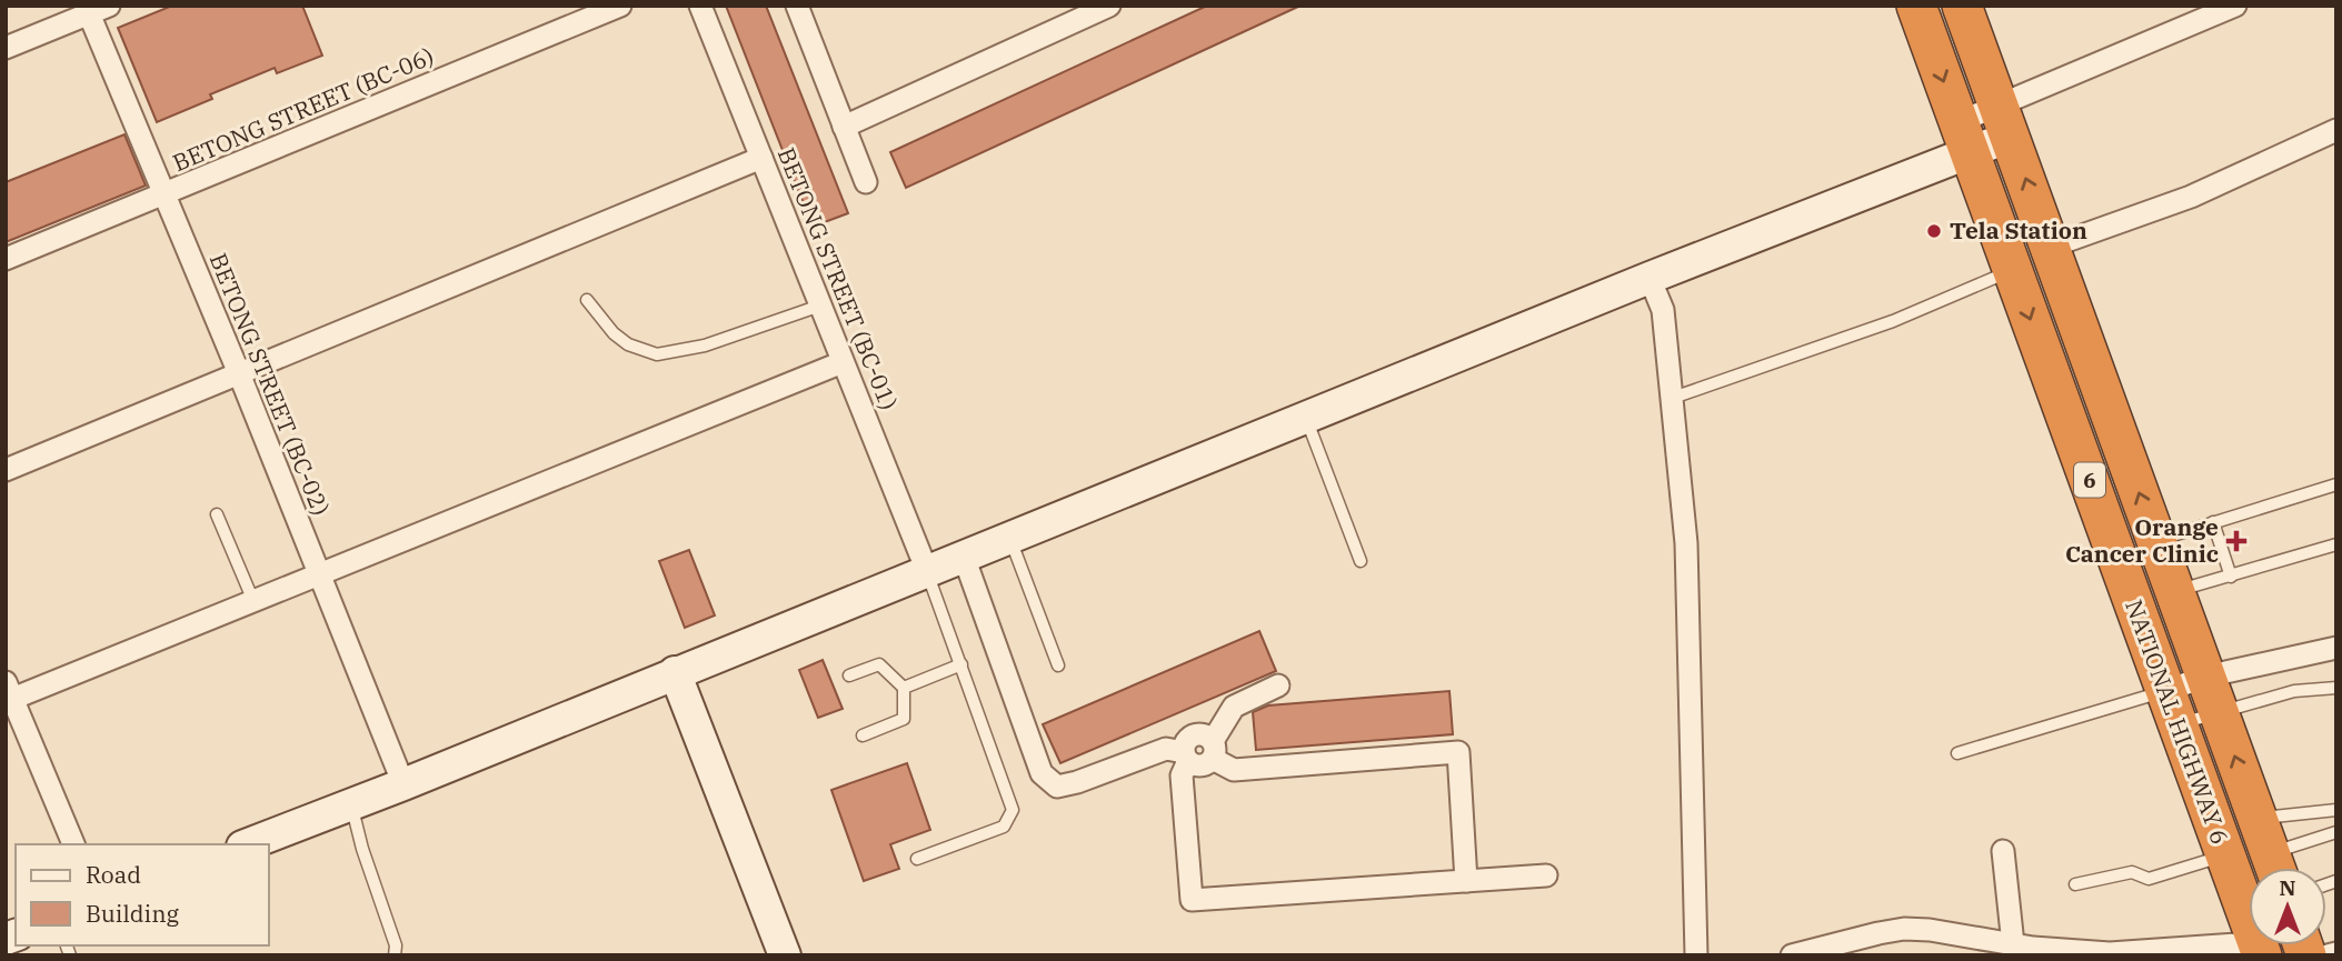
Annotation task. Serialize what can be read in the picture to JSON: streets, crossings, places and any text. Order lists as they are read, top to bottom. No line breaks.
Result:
{"streets":{"highway":["6","NATIONAL HIGHWAY 6"],"street":["BETONG STREET (BC-06)","BETONG STREET (BC-01)","BETONG STREET (BC-02)"]},"crossings":[["BETONG STREET (BC-06)","BETONG STREET (BC-02)"]],"places":{"other":["Tela Station"],"health":["Orange Cancer Clinic"]},"legend":["Road","Building"],"north":"top"}
